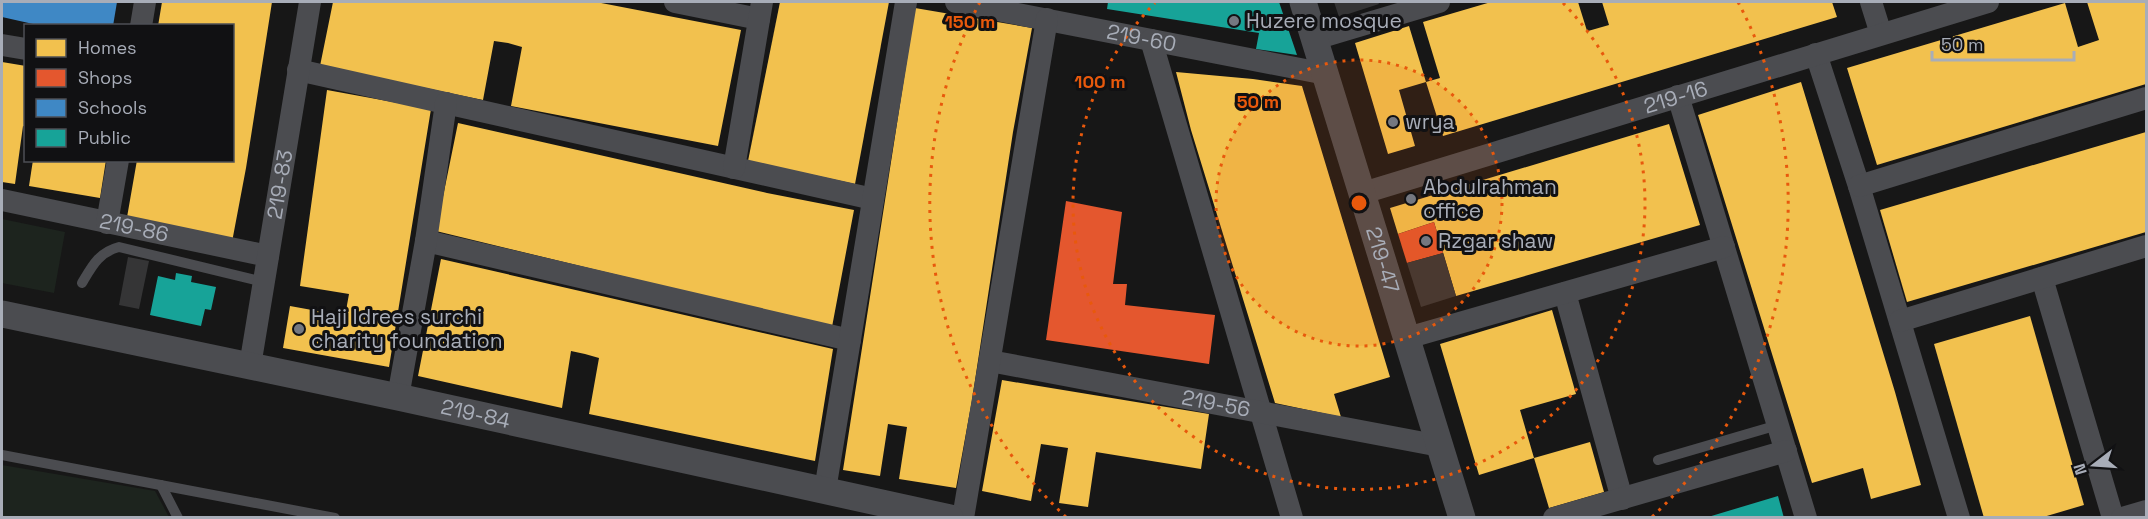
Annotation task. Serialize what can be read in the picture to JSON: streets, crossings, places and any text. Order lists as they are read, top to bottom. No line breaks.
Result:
{"streets":{"street":["219-60","219-16","219-83","219-86","219-47","219-56","219-84"]},"crossings":[["219-60","219-47"],["219-16","219-47"],["219-83","219-86"],["219-83","219-84"],["219-47","219-56"]],"places":["Huzere mosque","wrya","Abdulrahman office","Rzgar shaw","Haji Idrees surchi charity foundation"],"legend":["Homes","Shops","Schools","Public"],"scale_bar":"50 m","north":"left","rings":["150 m","100 m","50 m"]}
